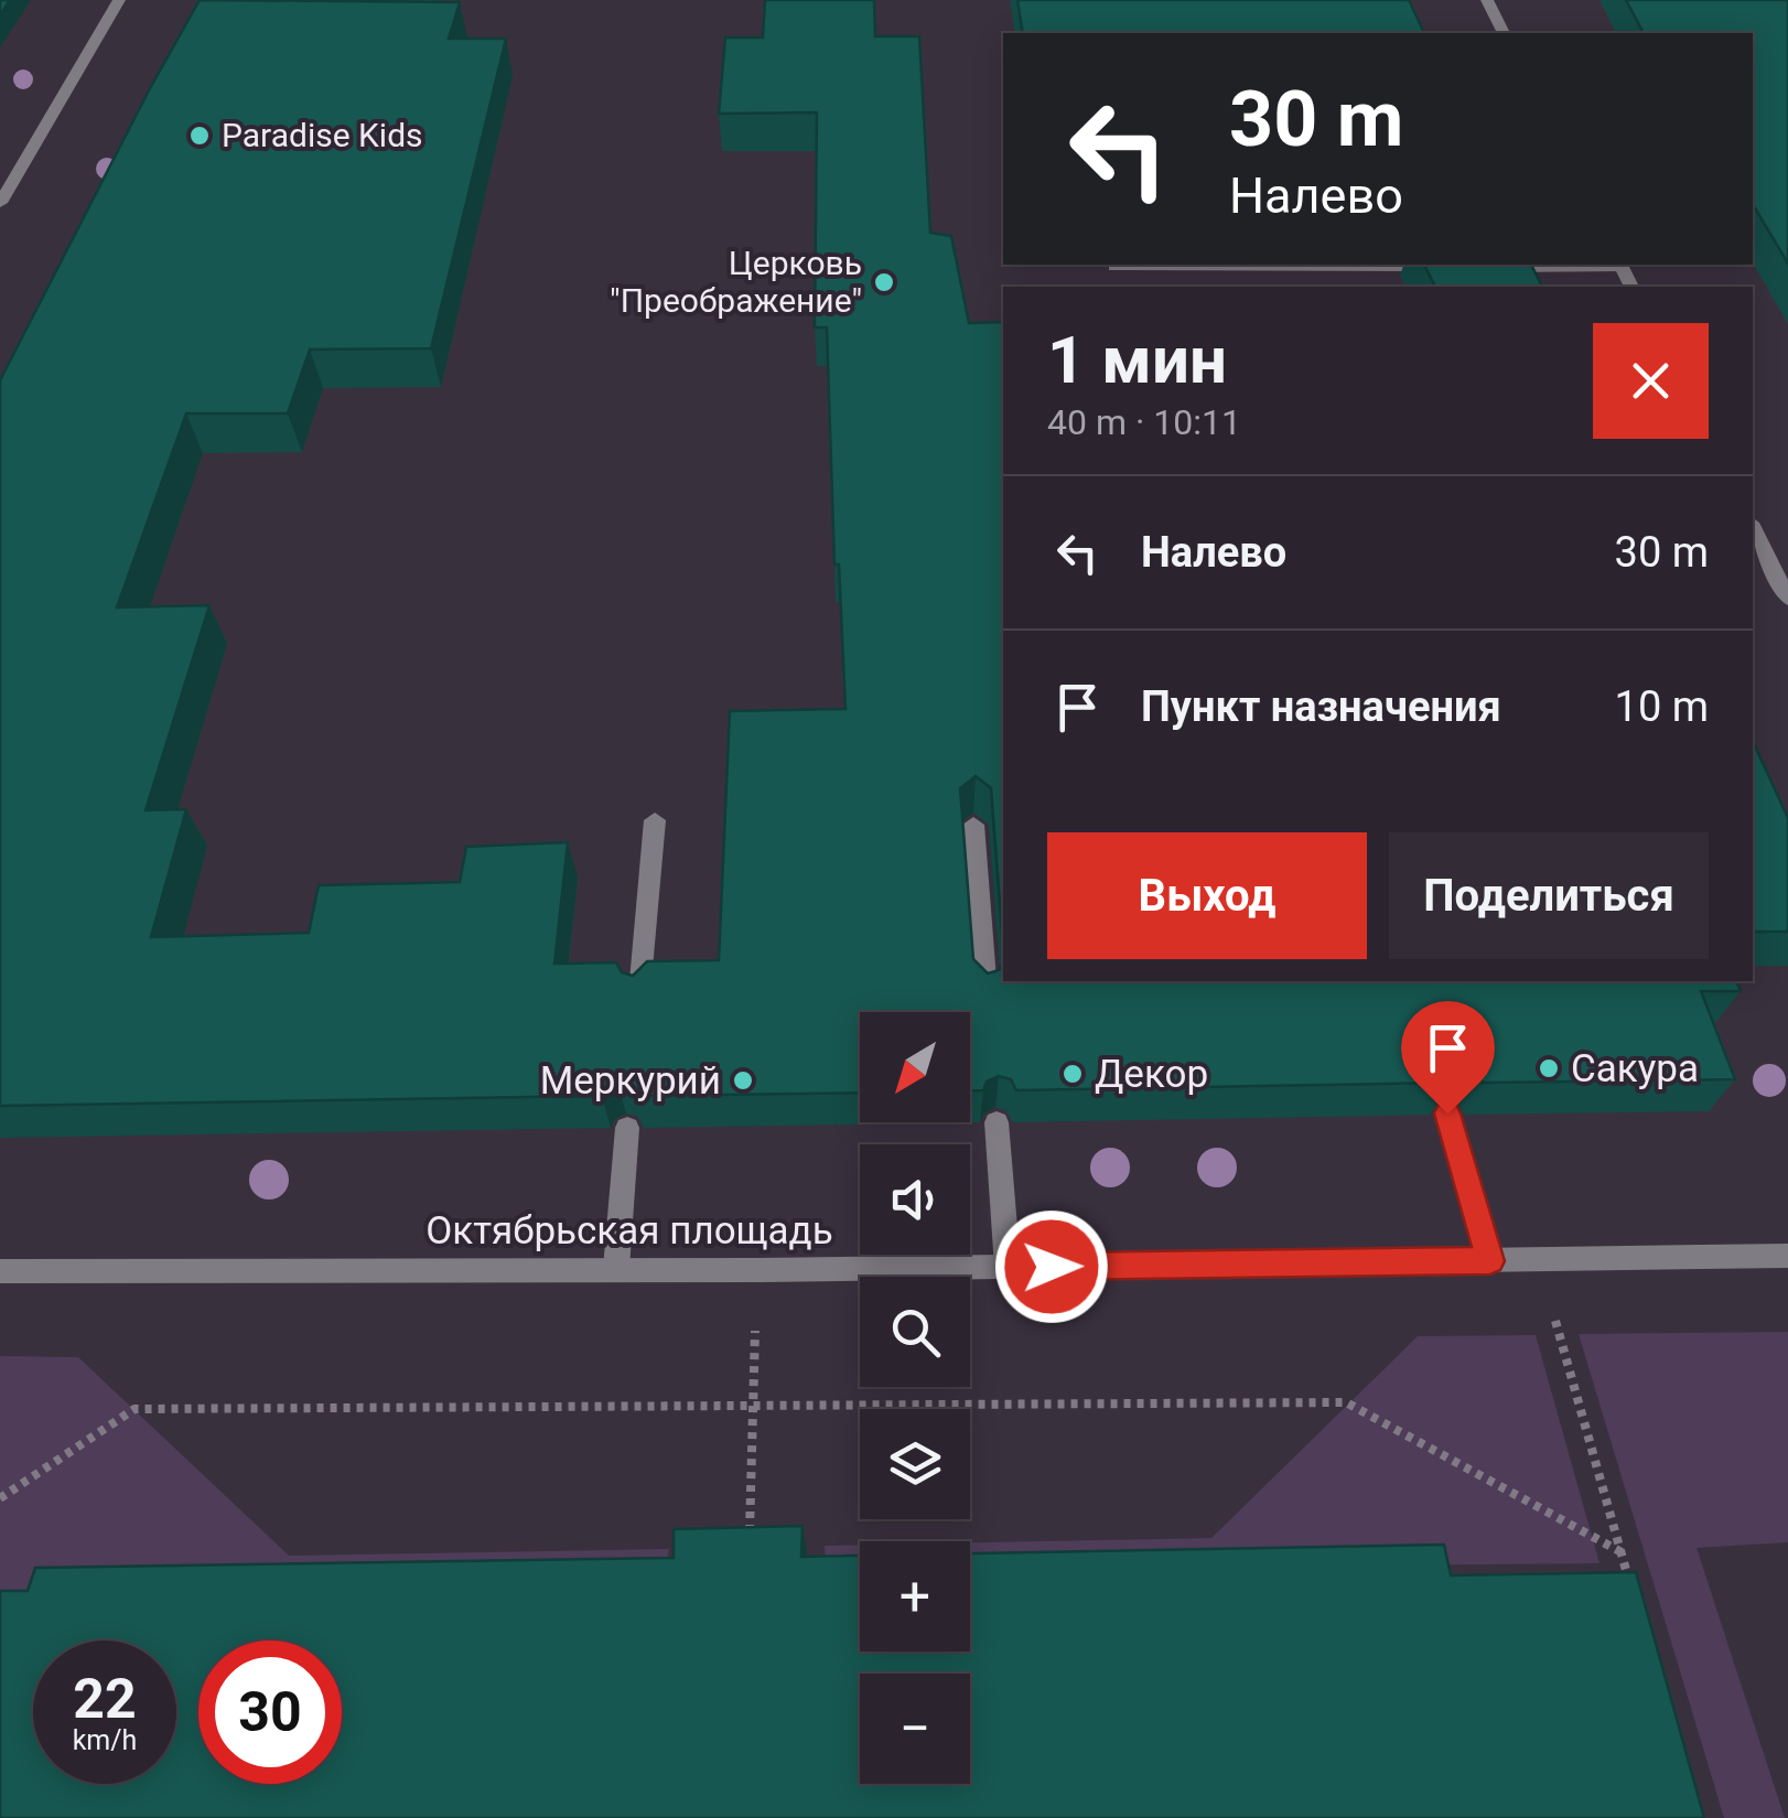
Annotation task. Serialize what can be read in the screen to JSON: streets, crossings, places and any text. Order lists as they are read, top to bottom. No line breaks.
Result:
{"streets":{"street":["Октябрьская площадь"]},"places":["Paradise Kids","Церковь \"Преображение\"","Сакура","Декор","Меркурий"],"north":"bottom left","page":{"turn":["30 m","Налево"],"heading":["1 мин","40 m · 10:11"],"list":[{"name":"Налево","value":"30 m"},{"name":"Пункт назначения","value":"10 m"}],"buttons":["Выход","Поделиться"],"map_buttons":["+","−"],"speed":"22 km/h","limit":"30"}}
